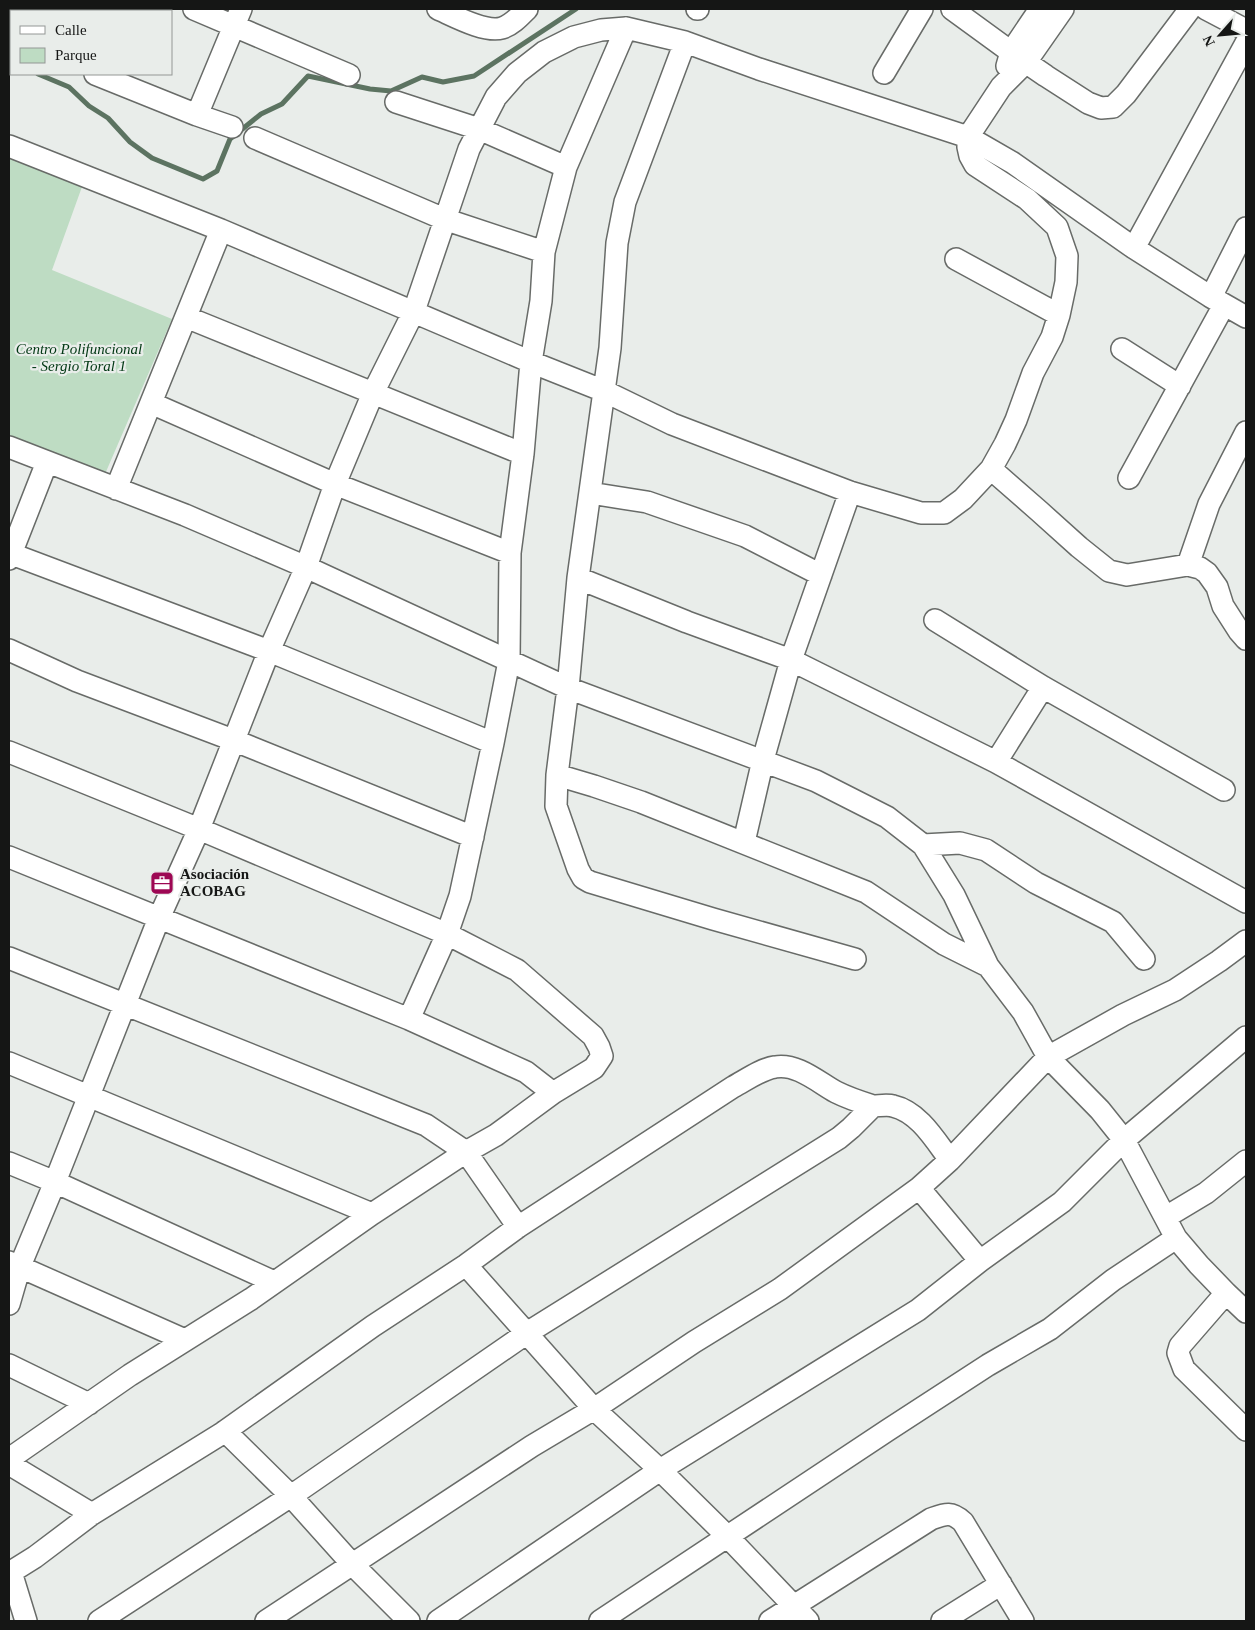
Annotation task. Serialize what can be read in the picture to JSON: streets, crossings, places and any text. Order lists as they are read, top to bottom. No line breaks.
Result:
{"parks":["Centro Polifuncional - Sergio Toral 1"],"places":{"office":["Asociación ACOBAG"]},"legend":["Calle","Parque"],"north":"bottom left"}
